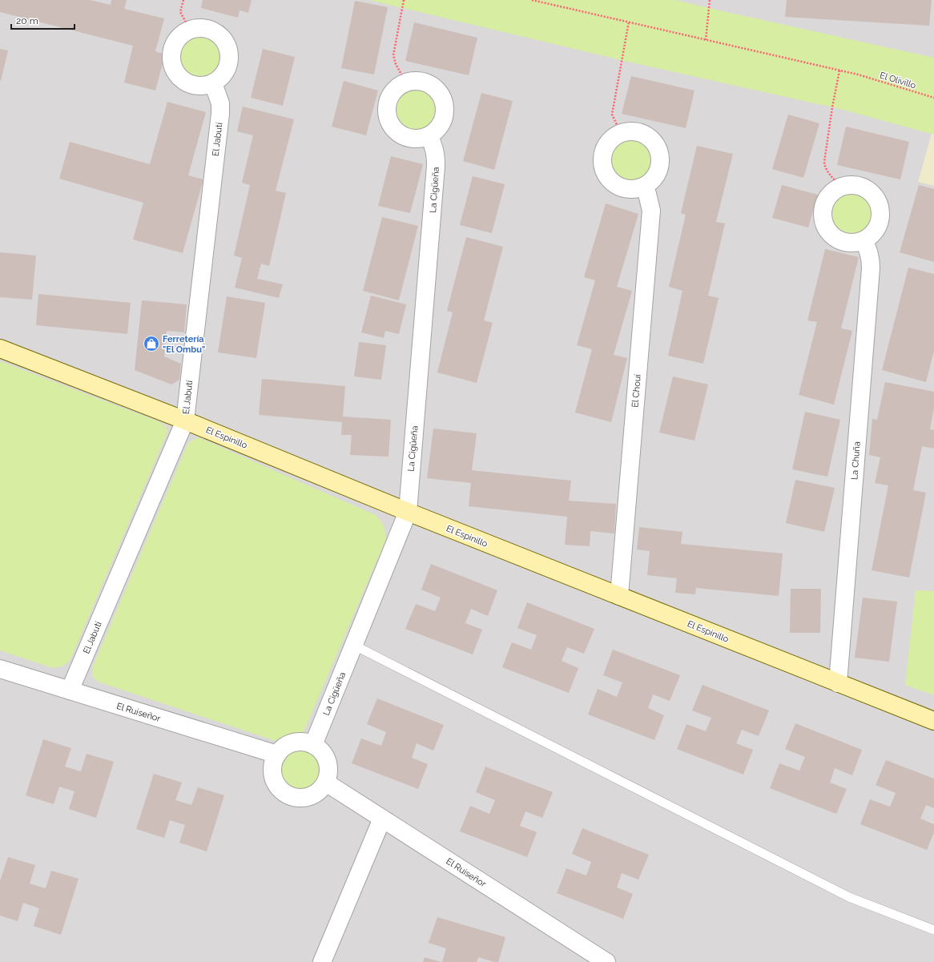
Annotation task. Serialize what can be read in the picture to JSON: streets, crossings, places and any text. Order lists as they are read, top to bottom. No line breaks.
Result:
{"streets":{"street":["El Jabutí","La Cigüeña","El Chouí","El Espinillo","La Chuña","El Ruiseñor"],"path":["El Olivillo"]},"crossings":[["El Jabutí","El Espinillo"],["El Jabutí","El Ruiseñor"],["La Cigüeña","El Espinillo"],["La Cigüeña","El Ruiseñor"],["El Chouí","El Espinillo"],["El Espinillo","La Chuña"]],"places":{"shop":["Ferretería \"El Ombu\""]},"scale_bar":"20 m"}
